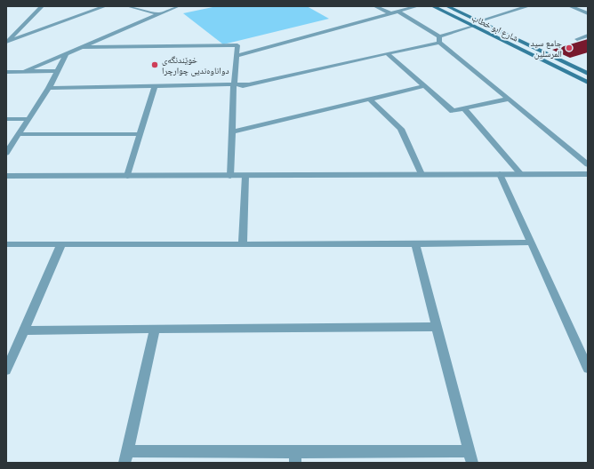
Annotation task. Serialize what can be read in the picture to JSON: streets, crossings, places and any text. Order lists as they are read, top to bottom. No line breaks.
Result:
{"streets":{"main road":["شارع ابو خطاب"]},"places":["جامع سيد المرسلين","خوێندنگەی دواناوەندیی چوارچرا"]}
